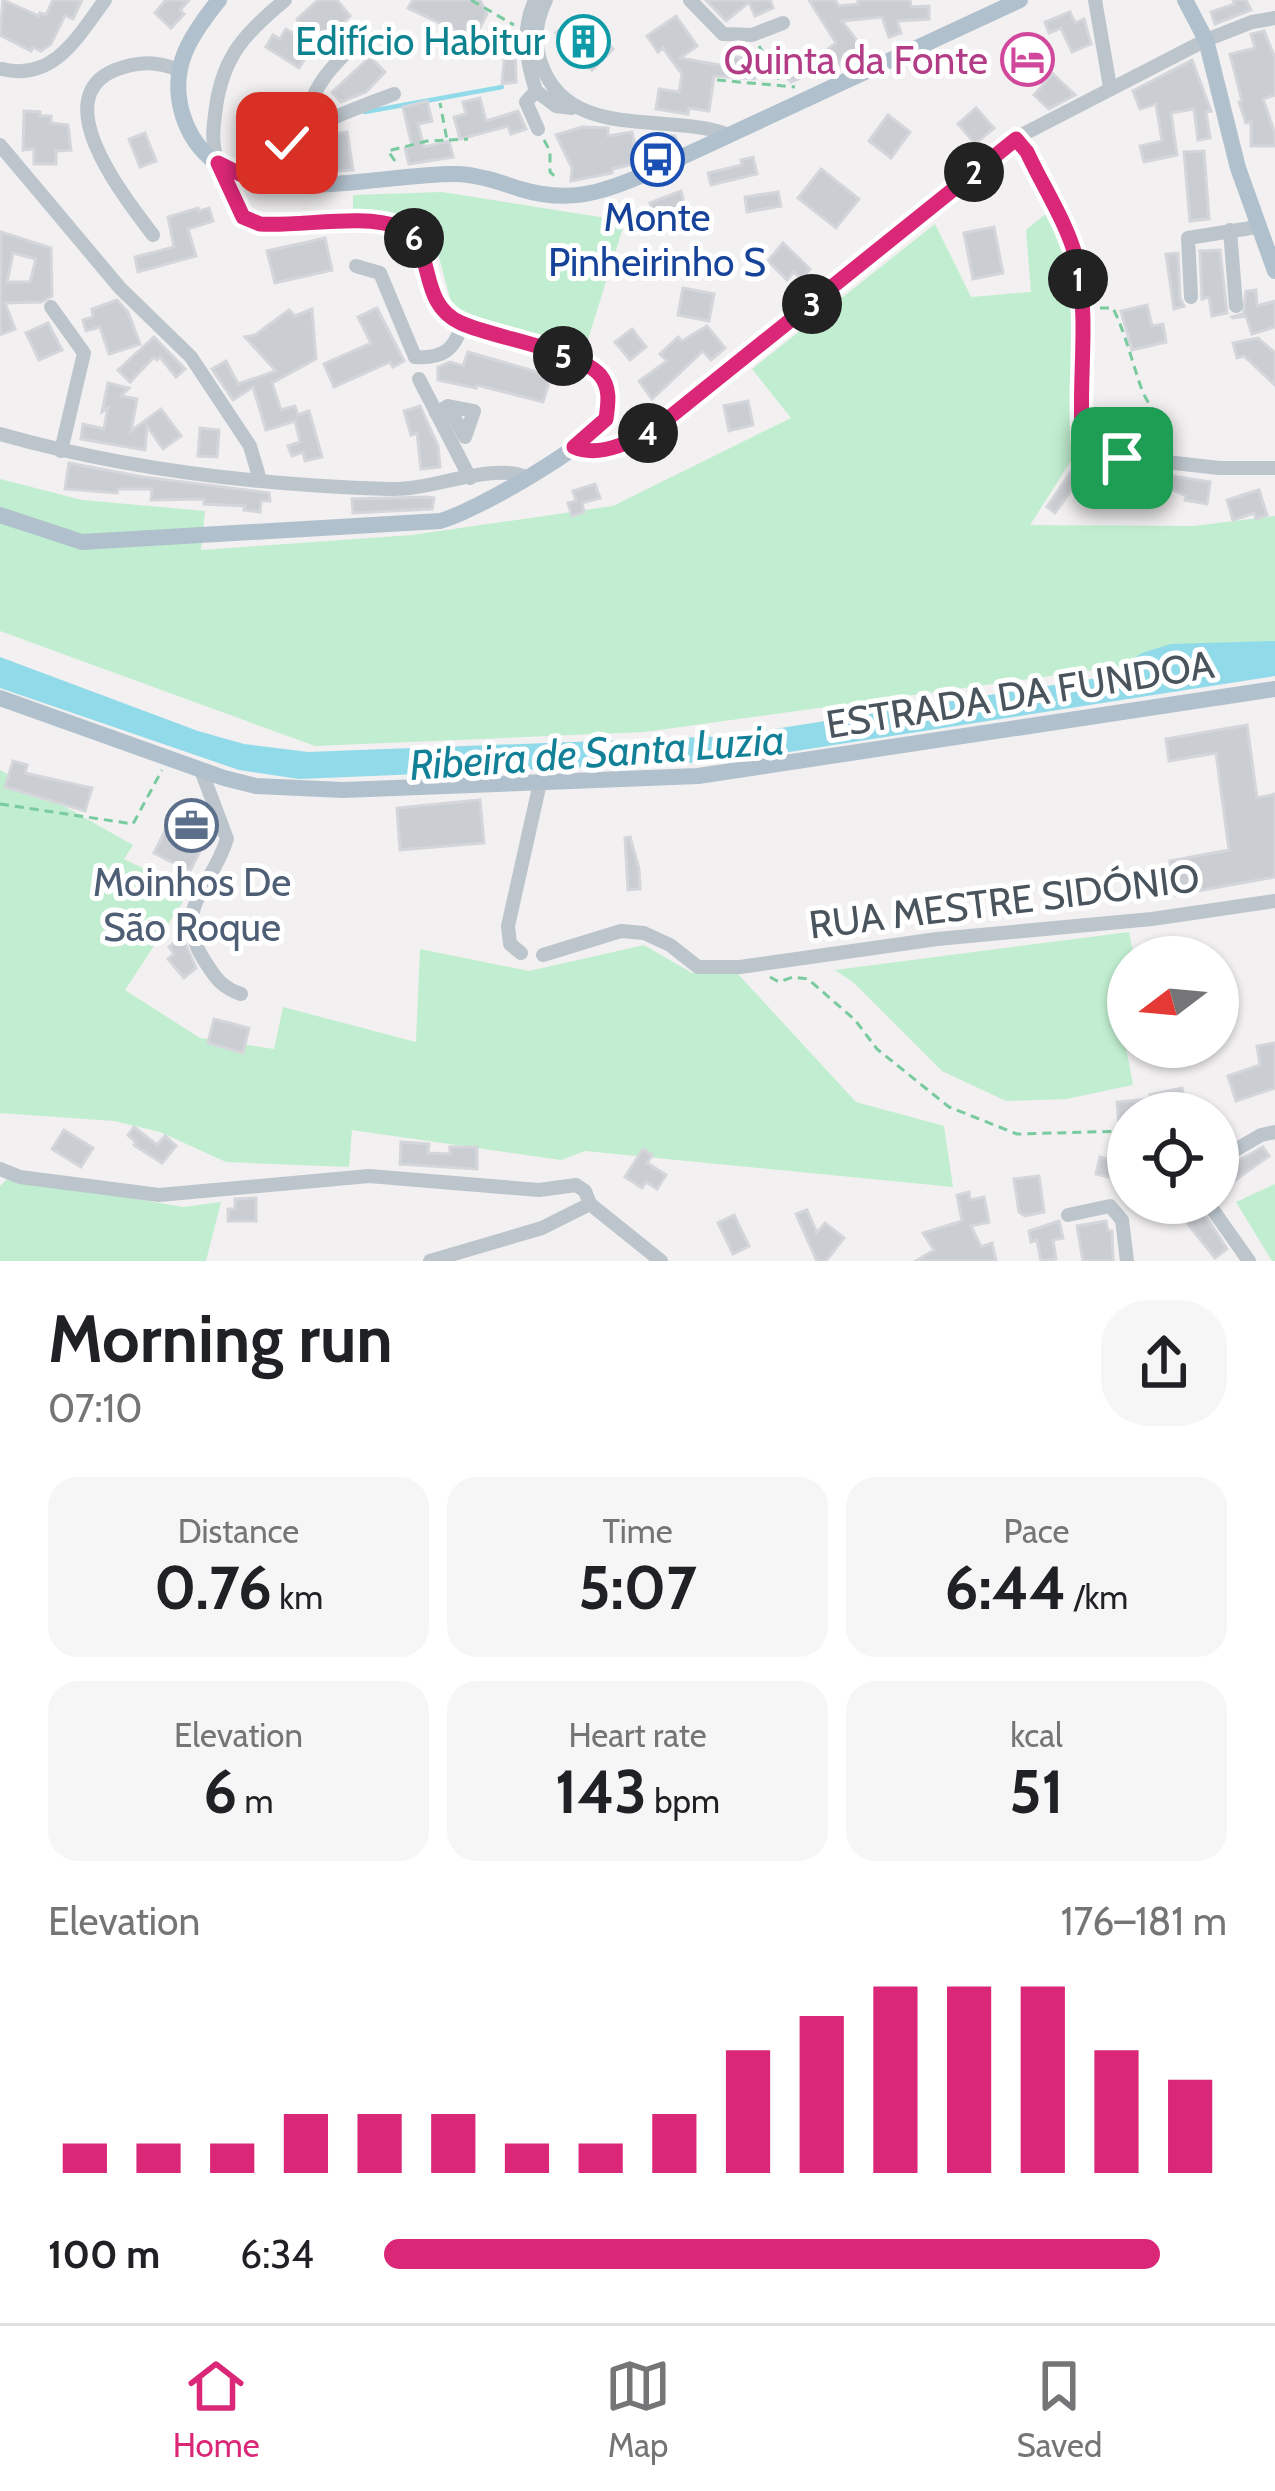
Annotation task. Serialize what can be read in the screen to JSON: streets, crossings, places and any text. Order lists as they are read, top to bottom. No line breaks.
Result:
{"streets":{"main road":["ESTRADA DA FUNDOA"],"street":["RUA MESTRE SIDÓNIO"]},"water":["Ribeira de Santa Luzia"],"places":{"building":["Edifício Habitur"],"hotel":["Quinta da Fonte"],"bus stop":["Monte Pinheirinho S"],"office":["Moinhos De São Roque"]},"north":"left","page":{"pins":["2","6","1","3","5","4"],"heading":["Morning run","07:10"],"stats":[["Distance","0.76 km"],["Time","5:07"],["Pace","6:44 /km"],["Elevation","6 m"],["Heart rate","143 bpm"],["kcal","51"]],"chart":["Elevation","176–181 m"],"list":[{"name":"100 m","note":"6:34"}],"tabs":["Home","Map","Saved"]}}
